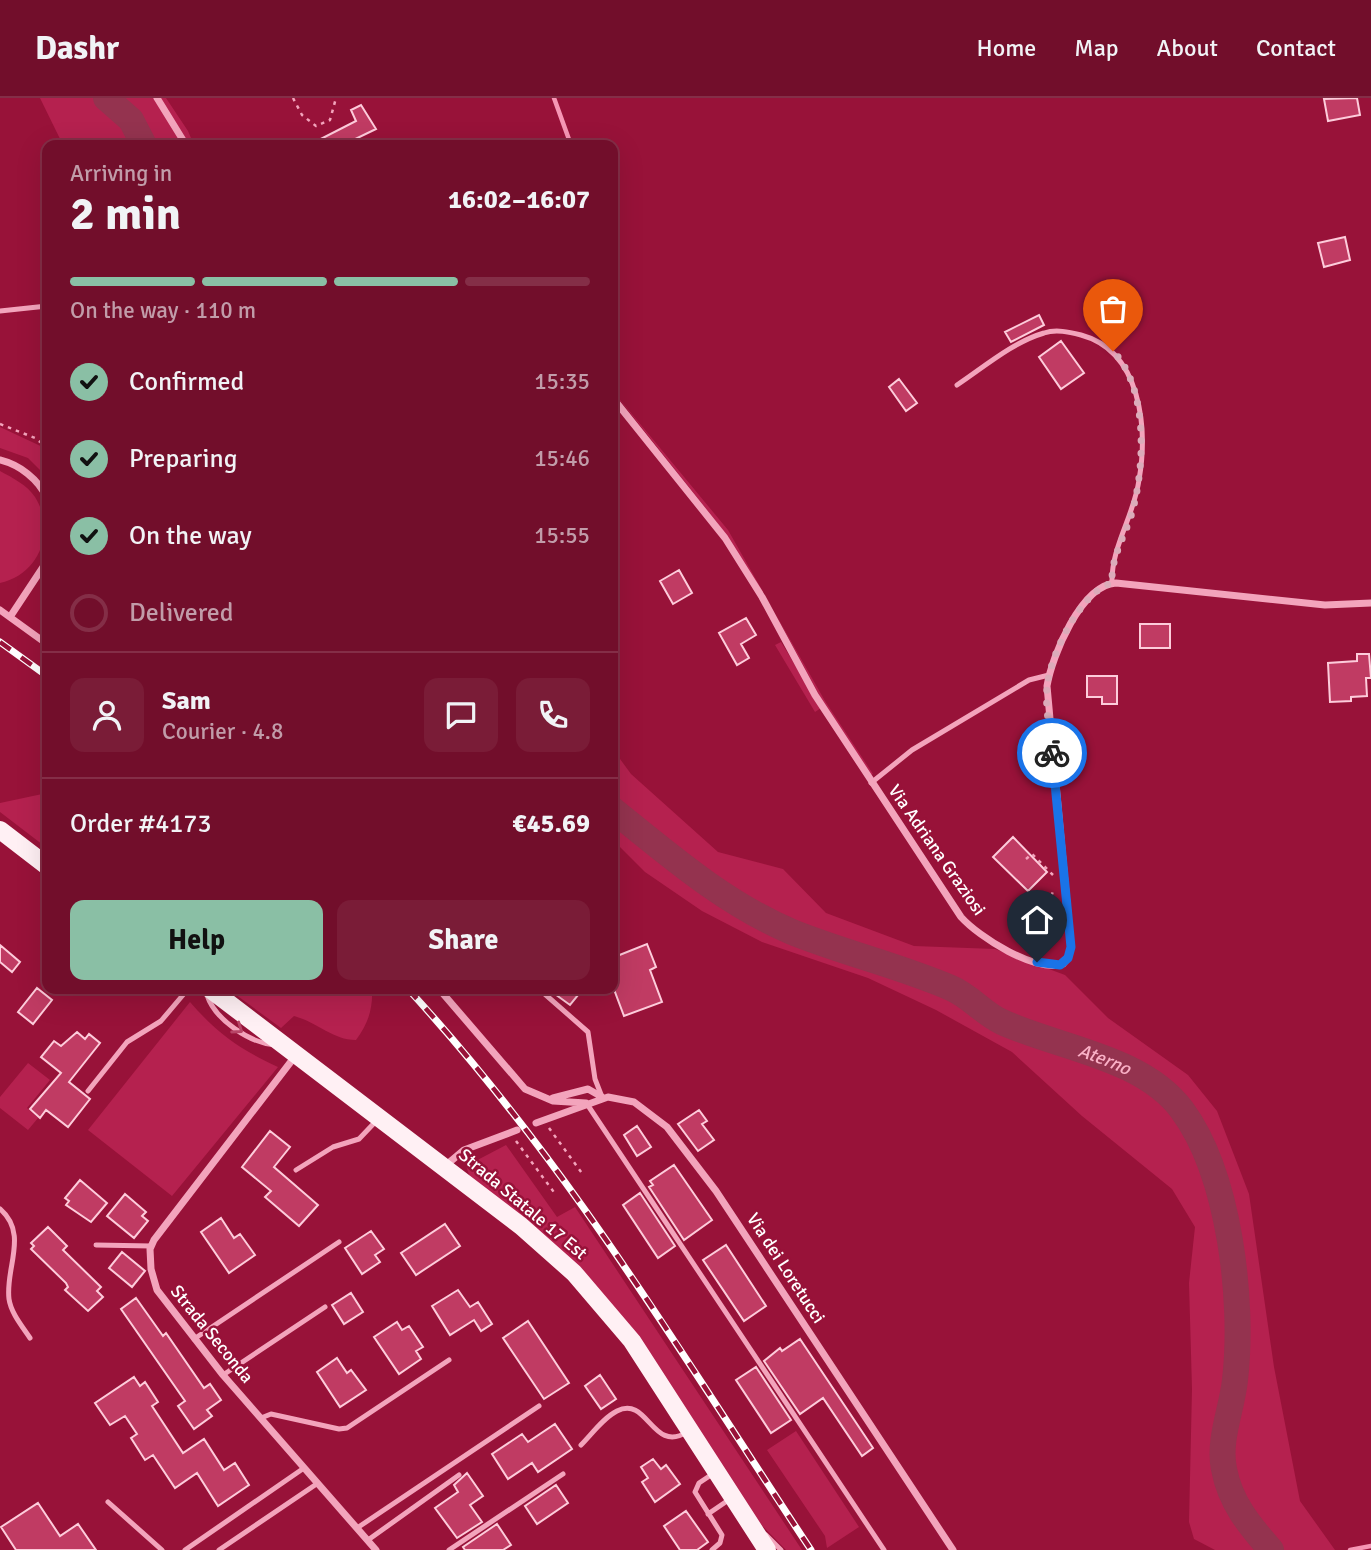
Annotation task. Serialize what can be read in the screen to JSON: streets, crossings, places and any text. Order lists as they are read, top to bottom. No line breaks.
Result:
{"streets":{"main road":["Strada Statale 17 Est"],"street":["Via Adriana Graziosi","Via dei Loretucci","Strada Seconda"]},"water":["Aterno"],"page":{"header":"Dashr","nav":["Home","Map","About","Contact"],"heading":["2 min","Arriving in","16:02–16:07"],"panel":["Sam","Courier · 4.8","Order #4173","€45.69"],"bar":"On the way · 110 m","list":[["Confirmed","15:35"],["Preparing","15:46"],["On the way","15:55"],"Delivered"],"buttons":["Help","Share"]}}
